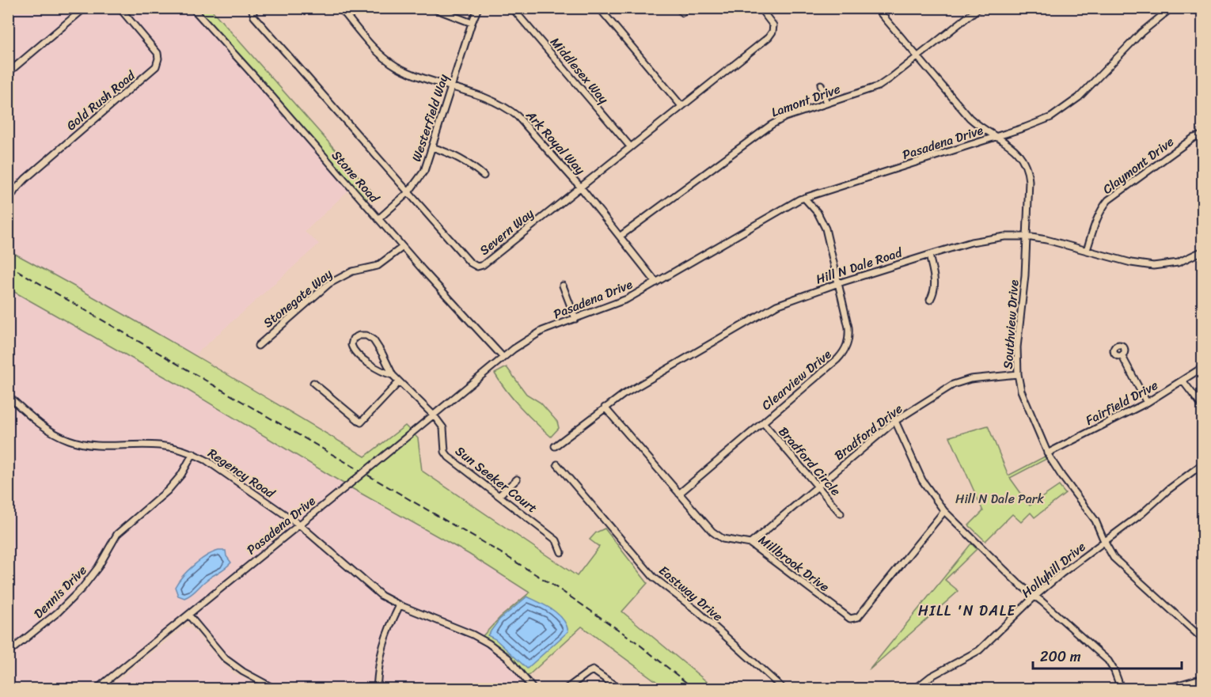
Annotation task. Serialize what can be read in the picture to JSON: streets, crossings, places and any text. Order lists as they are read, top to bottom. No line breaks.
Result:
{"streets":{"street":["Middlesex Way","Gold Rush Road","Lamont Drive","Westerfield Way","Ark Royal Way","Pasadena Drive","Claymont Drive","Stone Road","Severn Way","Hill N Dale Road","Stonegate Way","Southview Drive","Clearview Drive","Fairfield Drive","Bradford Drive","Bradford Circle","Regency Road","Sun Seeker Court","Millbrook Drive","Hollyhill Drive","Dennis Drive","Eastway Drive"]},"crossings":[["Middlesex Way","Severn Way"],["Lamont Drive","Ark Royal Way"],["Lamont Drive","Southview Drive"],["Westerfield Way","Ark Royal Way"],["Westerfield Way","Stone Road"],["Westerfield Way","Severn Way"],["Ark Royal Way","Pasadena Drive"],["Ark Royal Way","Severn Way"],["Pasadena Drive","Stone Road"],["Pasadena Drive","Southview Drive"],["Pasadena Drive","Clearview Drive"],["Pasadena Drive","Regency Road"],["Pasadena Drive","Sun Seeker Court"],["Claymont Drive","Hill N Dale Road"],["Stone Road","Stonegate Way"],["Hill N Dale Road","Southview Drive"],["Hill N Dale Road","Clearview Drive"],["Hill N Dale Road","Millbrook Drive"],["Southview Drive","Fairfield Drive"],["Southview Drive","Bradford Drive"],["Southview Drive","Hollyhill Drive"],["Clearview Drive","Bradford Circle"],["Clearview Drive","Millbrook Drive"],["Bradford Drive","Bradford Circle"],["Bradford Drive","Millbrook Drive"],["Regency Road","Dennis Drive"]],"districts":["HILL 'N DALE"],"parks":["Hill N Dale Park"],"scale_bar":"200 m"}
